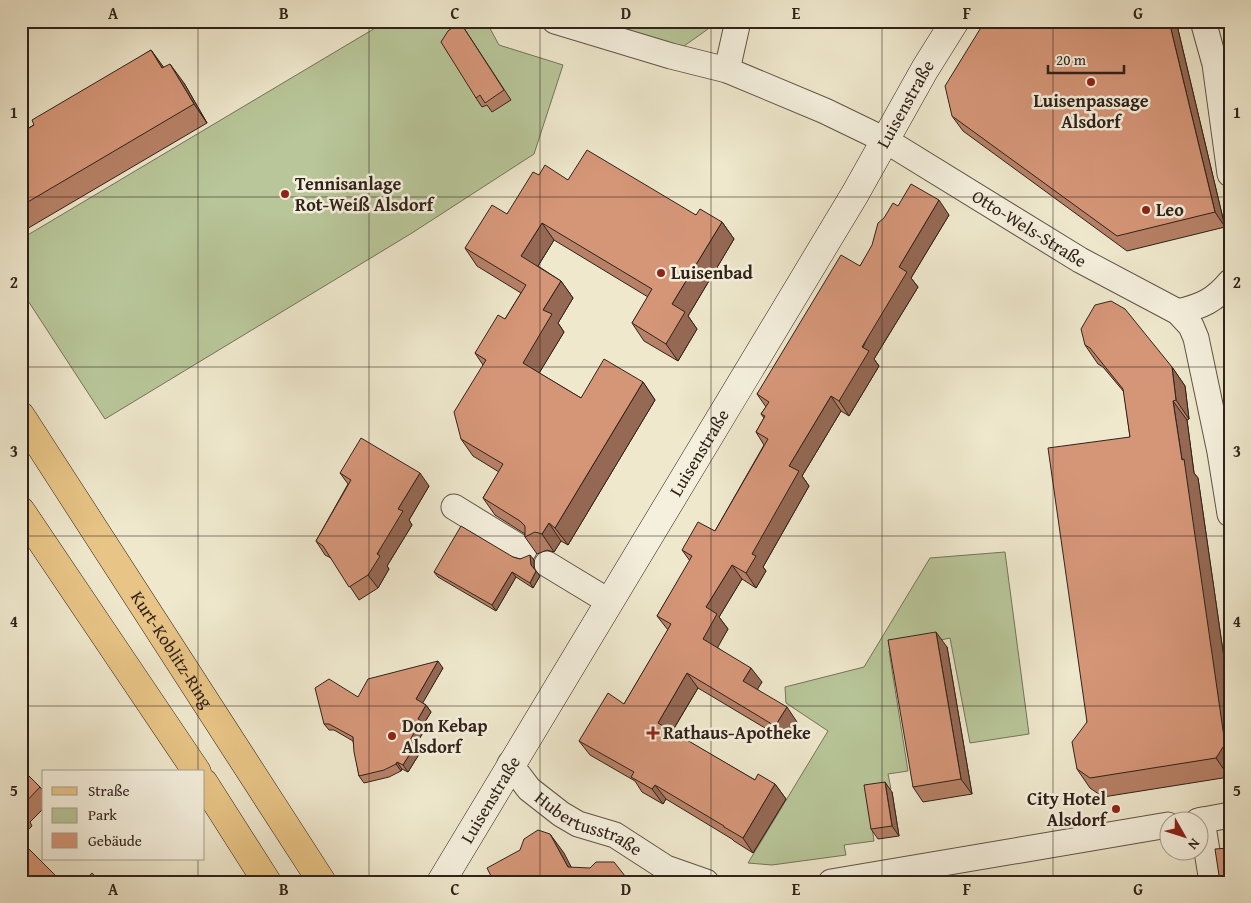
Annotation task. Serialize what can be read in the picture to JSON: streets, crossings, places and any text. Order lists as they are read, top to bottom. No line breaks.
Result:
{"streets":{"main road":["Luisenstraße","Kurt-Koblitz-Ring"],"street":["Otto-Wels-Straße","Hubertusstraße"]},"crossings":[["Luisenstraße","Otto-Wels-Straße"],["Luisenstraße","Hubertusstraße"]],"places":{"other":["Luisenpassage Alsdorf","Tennisanlage Rot-Weiß Alsdorf","Leo","Luisenbad","Don Kebap Alsdorf","City Hotel Alsdorf"],"health":["Rathaus-Apotheke"]},"legend":["Straße","Park","Gebäude"],"scale_bar":"20 m","north":"bottom right","grid":{"columns":["A","B","C","D","E","F","G"],"rows":["1","2","3","4","5"]}}
